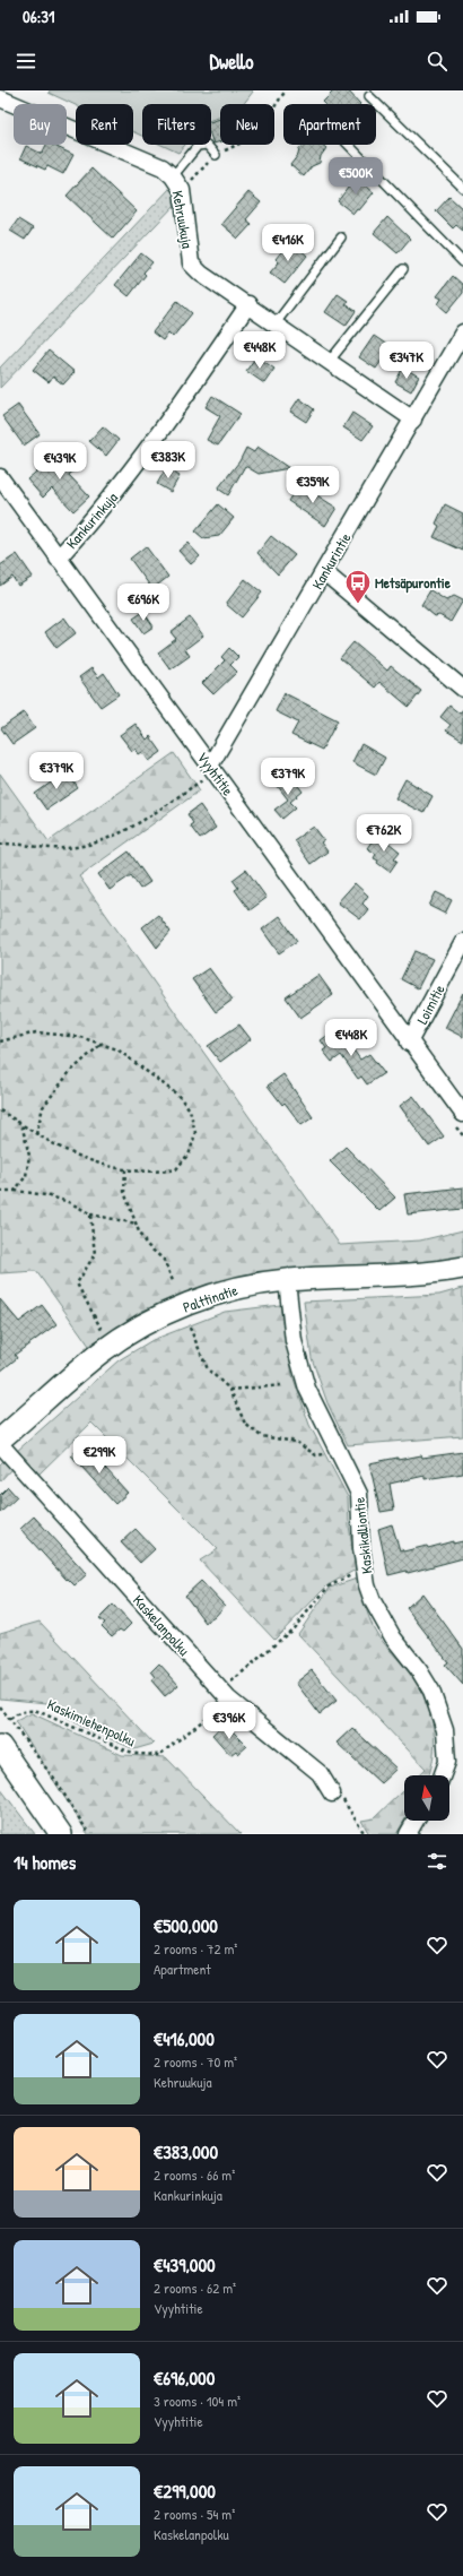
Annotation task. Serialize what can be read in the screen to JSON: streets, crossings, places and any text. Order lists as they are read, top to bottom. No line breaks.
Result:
{"streets":{"street":["Kehruukuja","Kankurinkuja","Kankurintie","Vyyhtitie","Loimitie","Palttinatie","Kaskikalliontie","Kaskelanpolku"],"path":["Kaskimiehenpolku"]},"crossings":[["Kehruukuja","Kankurinkuja"],["Kehruukuja","Kankurintie"],["Kankurinkuja","Vyyhtitie"],["Kankurintie","Vyyhtitie"],["Vyyhtitie","Loimitie"],["Palttinatie","Kaskikalliontie"],["Kaskelanpolku","Kaskimiehenpolku"]],"places":{"bus stop":["Metsäpurontie"]},"north":"top","page":{"status":"06:31","header":"Dwello","chip":["Buy","Rent","Filters","New","Apartment"],"price":["€500K","€416K","€448K","€347K","€383K","€439K","€359K","€696K","€379K","€379K","€762K","€448K","€299K","€396K"],"heading":"14 homes","list":[{"name":"€500,000","note":"2 rooms · 72 m² · Apartment"},{"name":"€416,000","note":"2 rooms · 70 m² · Kehruukuja"},{"name":"€383,000","note":"2 rooms · 66 m² · Kankurinkuja"},{"name":"€439,000","note":"2 rooms · 62 m² · Vyyhtitie"},{"name":"€696,000","note":"3 rooms · 104 m² · Vyyhtitie"},{"name":"€299,000","note":"2 rooms · 54 m² · Kaskelanpolku"}]}}
